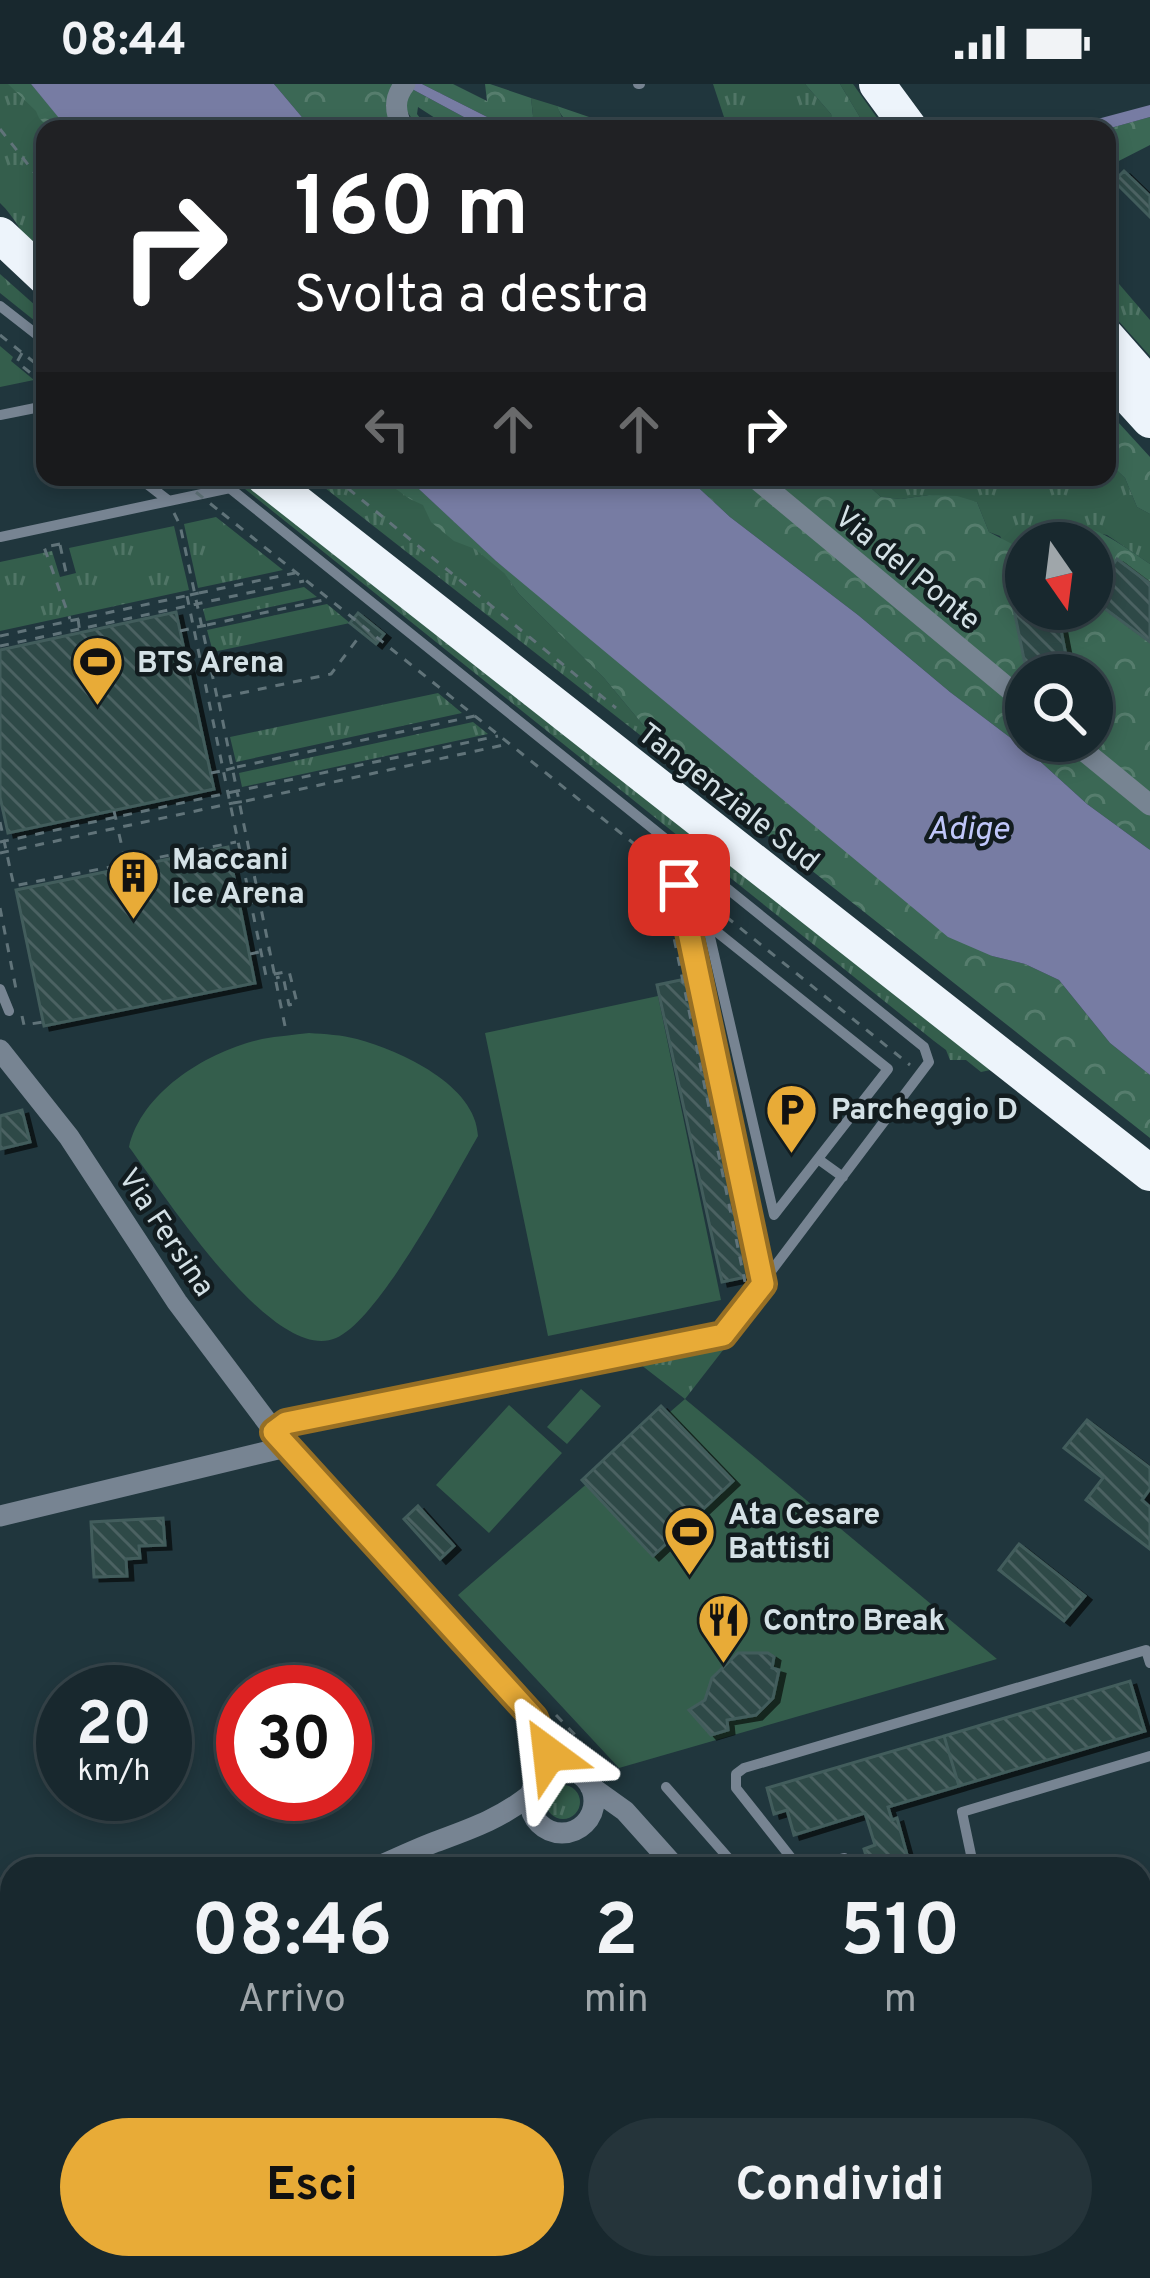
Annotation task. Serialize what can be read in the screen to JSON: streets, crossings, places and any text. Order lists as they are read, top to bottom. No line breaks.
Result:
{"streets":{"highway":["Tangenziale Sud"],"street":["Via del Ponte","Via Fersina"]},"water":["Adige"],"places":{"sports":["BTS Arena","Ata Cesare Battisti"],"building":["Maccani Ice Arena"],"parking":["Parcheggio D"],"restaurant":["Contro Break"]},"north":"bottom","page":{"status":"08:44","turn":["160 m","Svolta a destra"],"speed":"20 km/h","limit":"30","eta":["08:46","Arrivo","2","min","510","m"],"buttons":["Esci","Condividi"]}}
